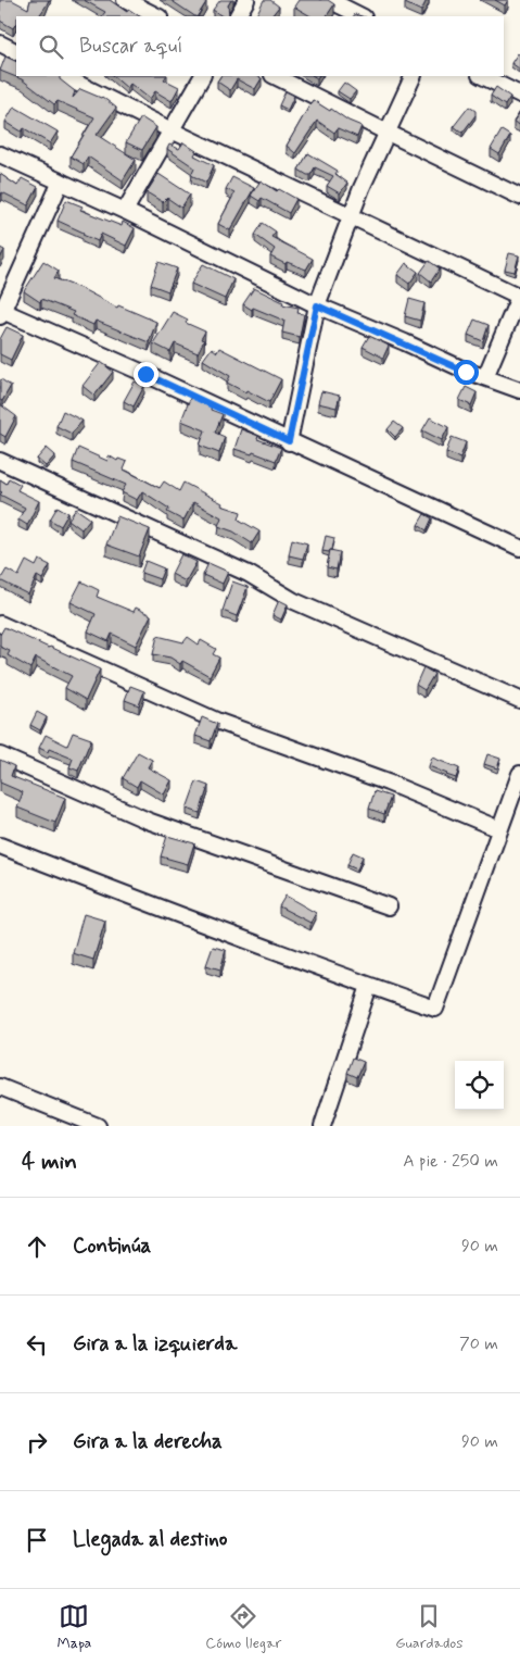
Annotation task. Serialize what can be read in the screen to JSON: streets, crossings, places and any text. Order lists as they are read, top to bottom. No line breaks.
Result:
{"page":{"search":"Buscar aquí","heading":["4 min","A pie · 250 m"],"list":[["Continúa","90 m"],["Gira a la izquierda","70 m"],["Gira a la derecha","90 m"],"Llegada al destino"],"nav":["Mapa","Cómo llegar","Guardados"]}}
